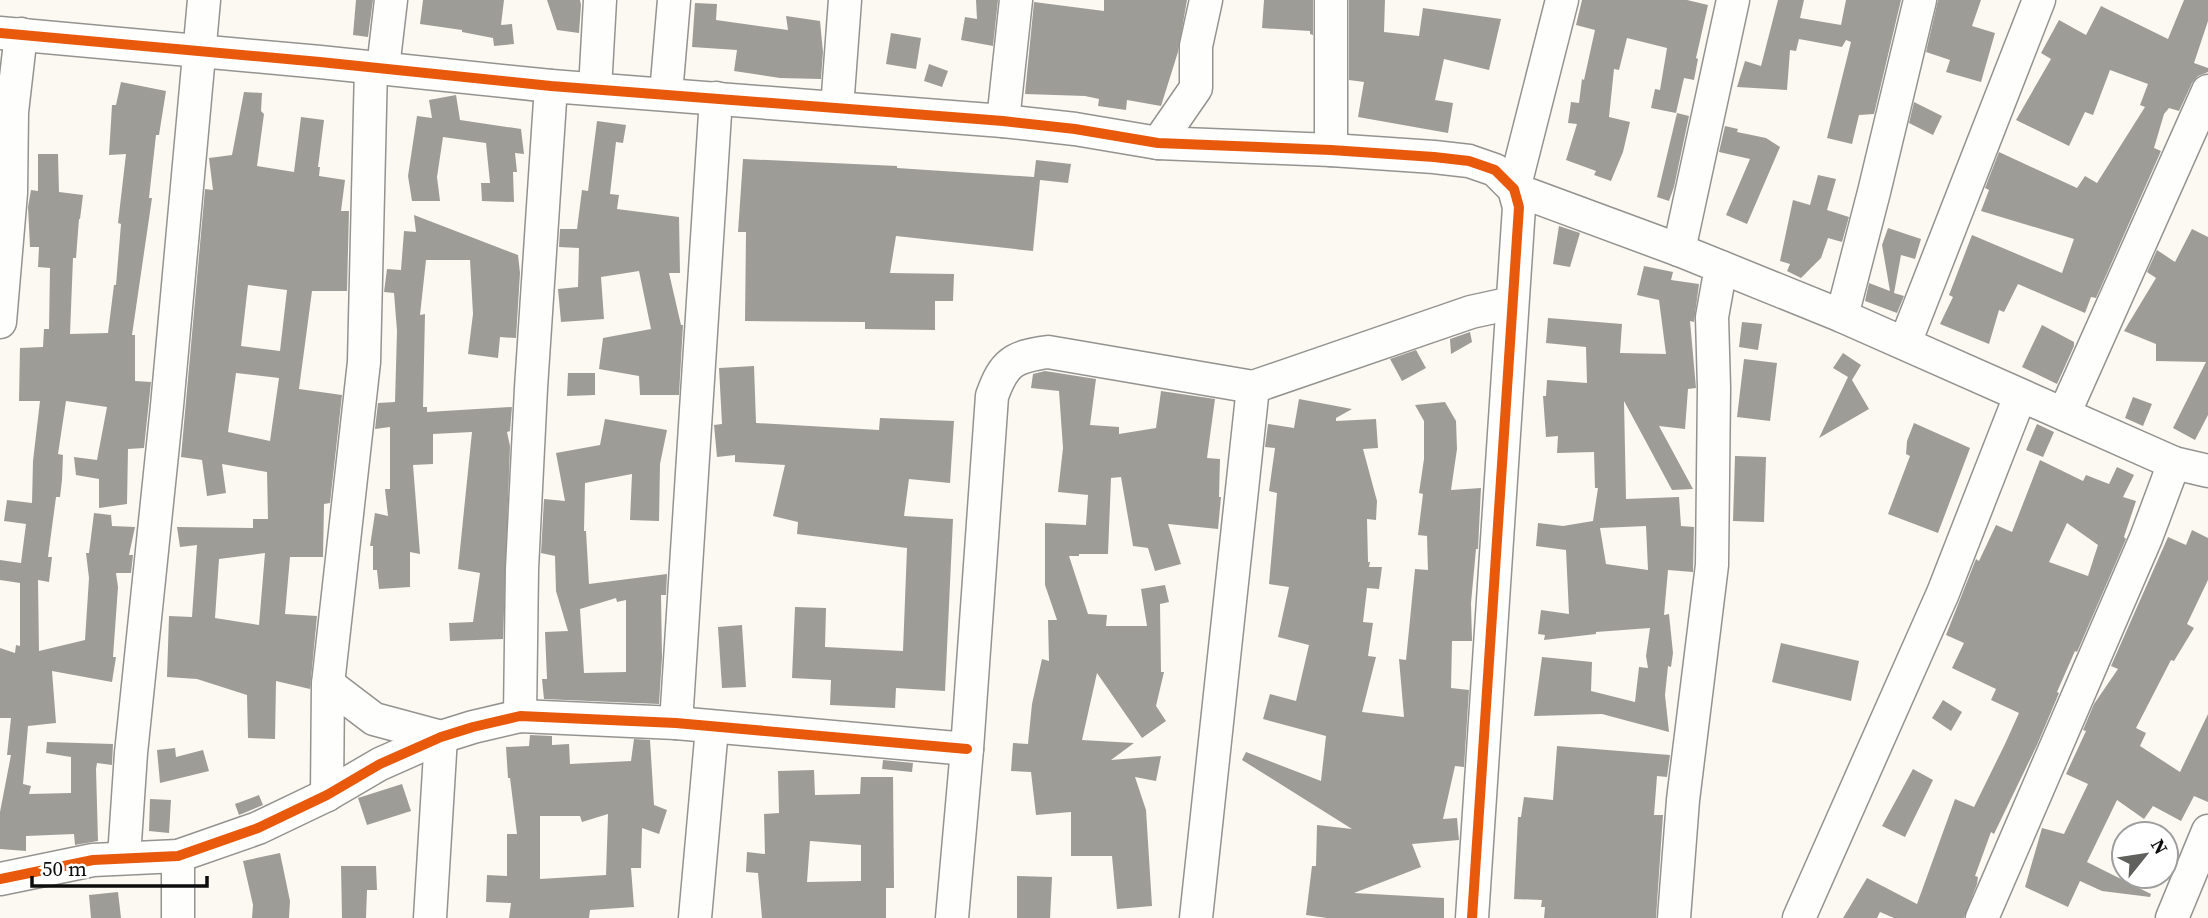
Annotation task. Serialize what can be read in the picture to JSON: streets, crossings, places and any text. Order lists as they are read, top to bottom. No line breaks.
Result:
{"scale_bar":"50 m","north":"top right"}
